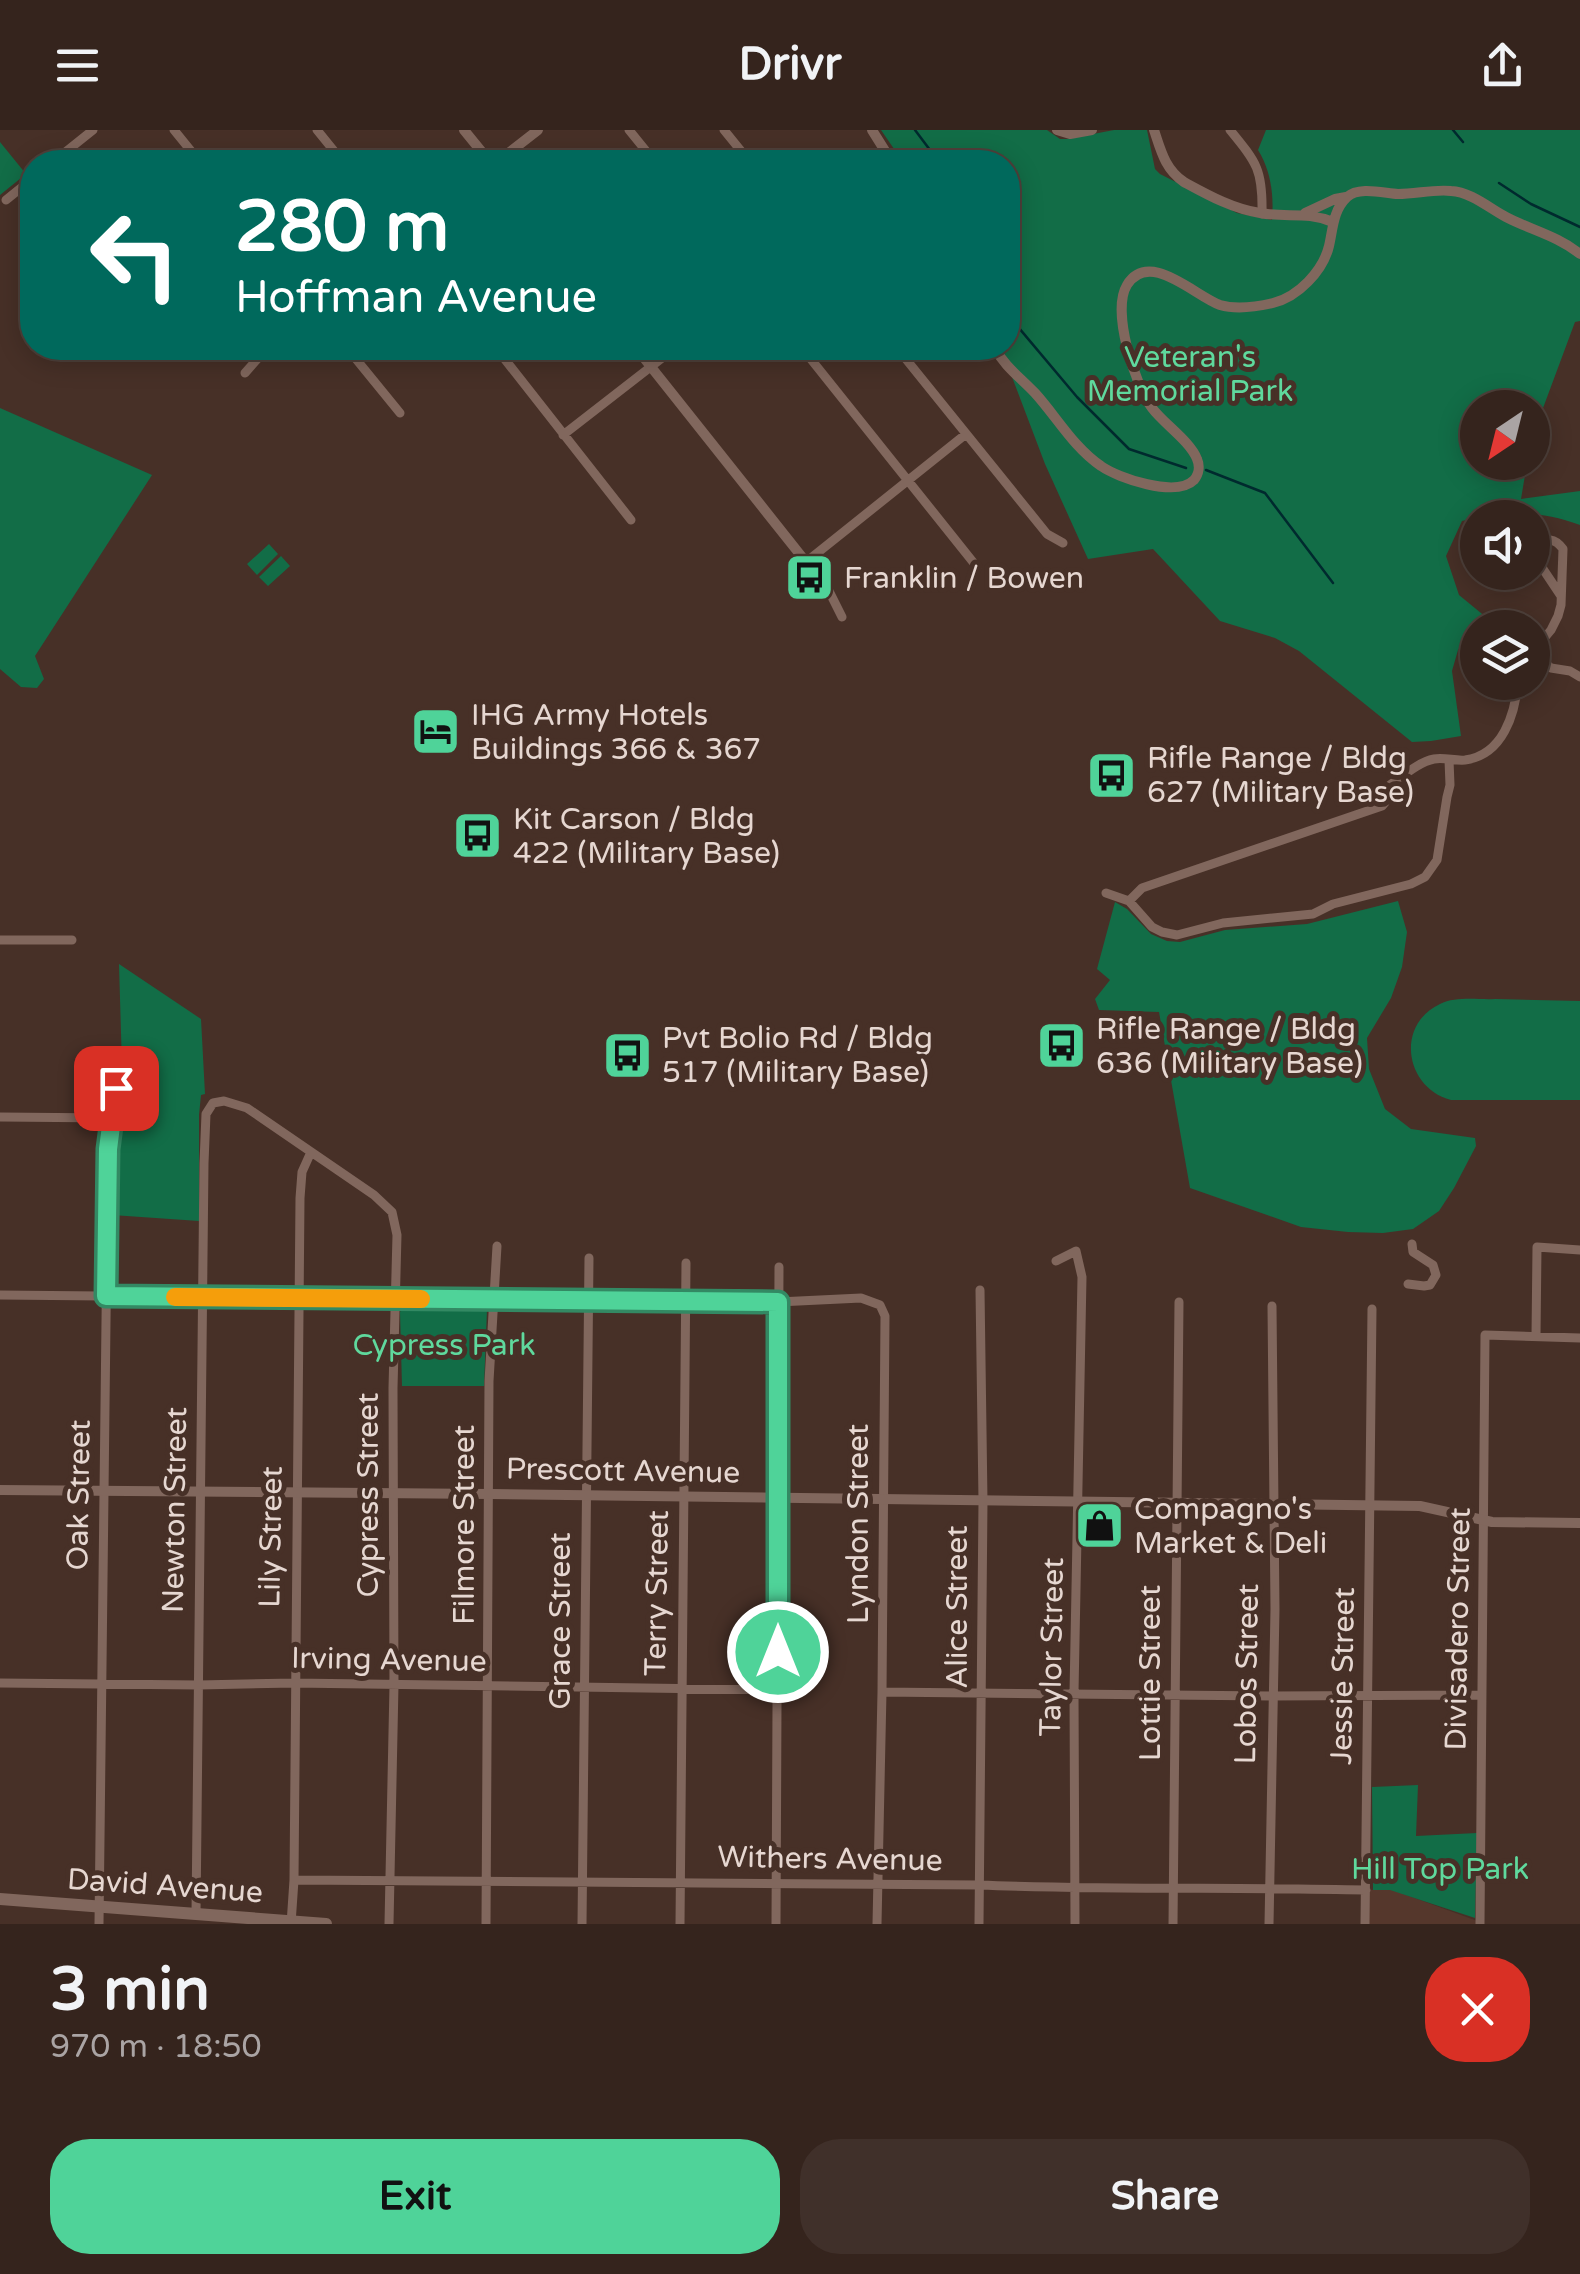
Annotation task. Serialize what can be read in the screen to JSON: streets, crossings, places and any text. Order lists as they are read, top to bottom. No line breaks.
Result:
{"streets":{"main road":["David Avenue"],"street":["Prescott Avenue","Oak Street","Cypress Street","Newton Street","Lyndon Street","Filmore Street","Lily Street","Terry Street","Alice Street","Grace Street","Divisadero Street","Taylor Street","Irving Avenue","Lottie Street","Lobos Street","Jessie Street","Withers Avenue"]},"crossings":[["Prescott Avenue","Oak Street"],["Prescott Avenue","Cypress Street"],["Prescott Avenue","Newton Street"],["Prescott Avenue","Lyndon Street"],["Prescott Avenue","Filmore Street"],["Prescott Avenue","Lily Street"],["Prescott Avenue","Terry Street"],["Prescott Avenue","Alice Street"],["Prescott Avenue","Grace Street"],["Prescott Avenue","Divisadero Street"],["Prescott Avenue","Taylor Street"],["Prescott Avenue","Lottie Street"],["Prescott Avenue","Lobos Street"],["Prescott Avenue","Jessie Street"],["Oak Street","Irving Avenue"],["Oak Street","David Avenue"],["Cypress Street","Newton Street"],["Cypress Street","Lily Street"],["Cypress Street","Irving Avenue"],["Cypress Street","Withers Avenue"],["Newton Street","Lily Street"],["Newton Street","Irving Avenue"],["Newton Street","David Avenue"],["Lyndon Street","Withers Avenue"],["Filmore Street","Irving Avenue"],["Filmore Street","Withers Avenue"],["Lily Street","Irving Avenue"],["Lily Street","Withers Avenue"],["Lily Street","David Avenue"],["Terry Street","Irving Avenue"],["Terry Street","Withers Avenue"],["Alice Street","Withers Avenue"],["Grace Street","Irving Avenue"],["Grace Street","Withers Avenue"],["Taylor Street","Withers Avenue"],["Lottie Street","Withers Avenue"],["Lobos Street","Withers Avenue"],["Jessie Street","Withers Avenue"]],"parks":["Veteran's Memorial Park","Cypress Park","Hill Top Park"],"places":{"bus stop":["Franklin / Bowen","Rifle Range / Bldg 627 (Military Base)","Kit Carson / Bldg 422 (Military Base)","Rifle Range / Bldg 636 (Military Base)","Pvt Bolio Rd / Bldg 517 (Military Base)"],"hotel":["IHG Army Hotels Buildings 366 & 367"],"shop":["Compagno's Market & Deli"]},"north":"bottom left","page":{"header":"Drivr","turn":["280 m","Hoffman Avenue"],"heading":["3 min","970 m · 18:50"],"buttons":["Exit","Share"]}}
